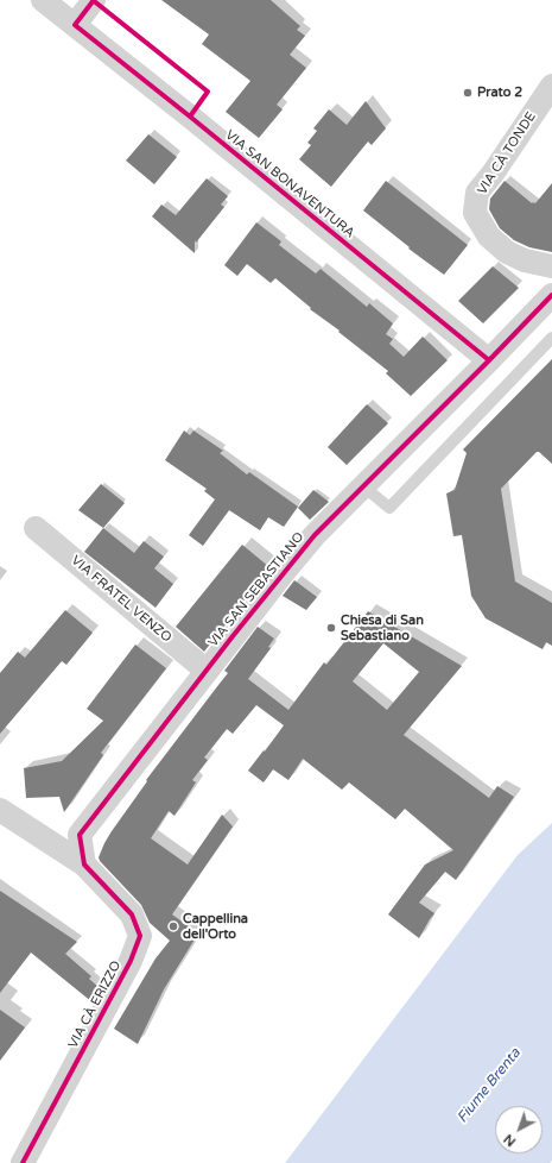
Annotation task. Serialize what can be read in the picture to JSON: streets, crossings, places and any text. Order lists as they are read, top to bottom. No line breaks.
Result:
{"streets":{"street":["VIA CÀ TONDE","VIA SAN BONAVENTURA","VIA SAN SEBASTIANO","VIA FRATEL VENZO","VIA CÀ ERIZZO"]},"crossings":[["VIA SAN BONAVENTURA","VIA SAN SEBASTIANO"],["VIA SAN SEBASTIANO","VIA FRATEL VENZO"],["VIA SAN SEBASTIANO","VIA CÀ ERIZZO"]],"water":["Fiume Brenta"],"places":["Prato 2","Chiesa di San Sebastiano","Cappellina dell'Orto"],"north":"bottom left"}
